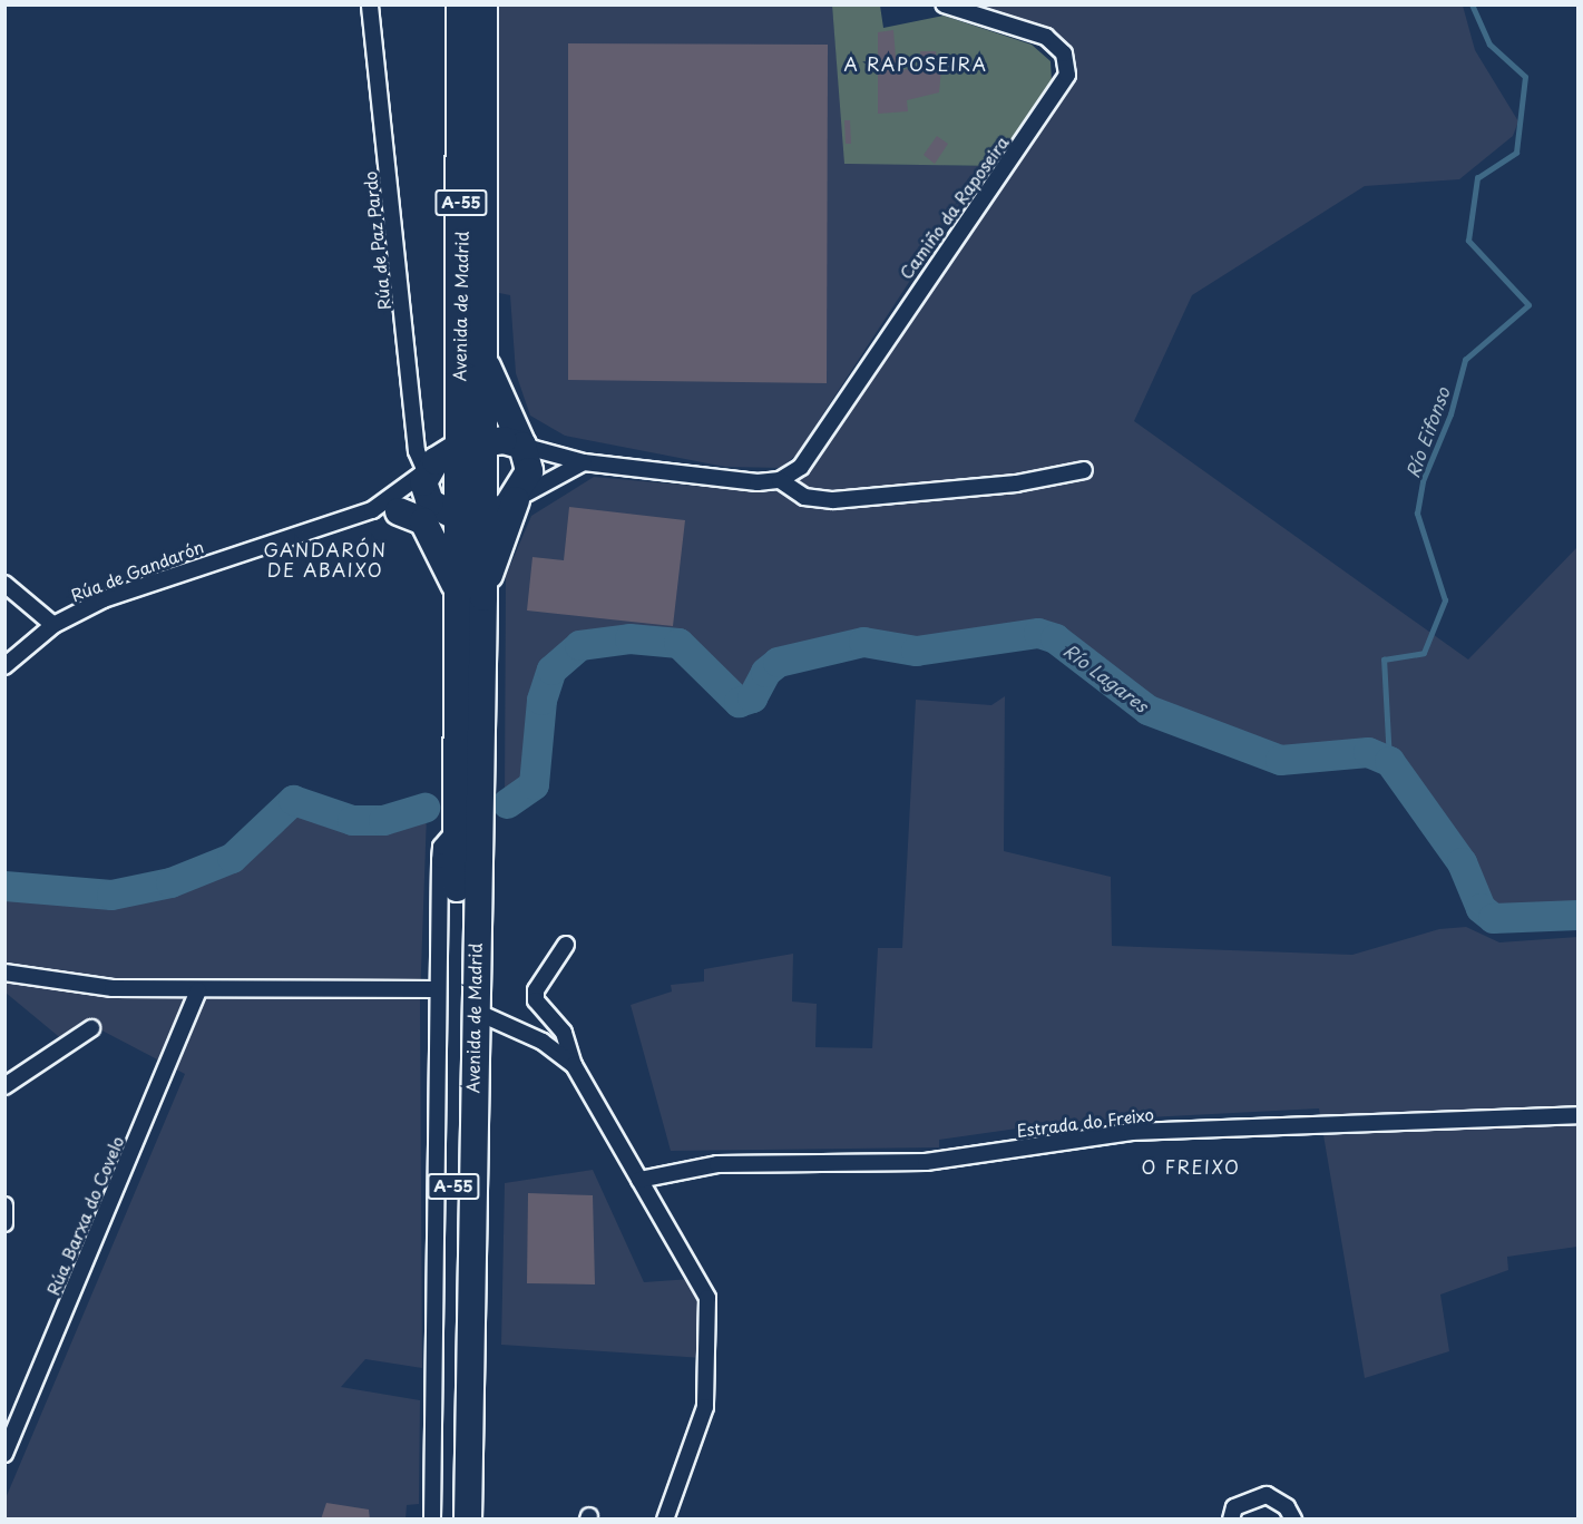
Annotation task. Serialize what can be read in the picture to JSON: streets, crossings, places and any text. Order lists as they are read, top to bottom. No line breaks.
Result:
{"streets":{"highway":["A-55","Avenida de Madrid"],"street":["Camiño da Raposeira","Rúa de Paz Pardo","Rúa de Gandarón","Estrada do Freixo","Rúa Barxa do Covelo"]},"crossings":[["A-55","Rúa de Paz Pardo"],["A-55","Avenida de Madrid"],["A-55","Rúa de Gandarón"],["Rúa de Paz Pardo","Avenida de Madrid"],["Rúa de Paz Pardo","Rúa de Gandarón"],["Avenida de Madrid","Rúa de Gandarón"]],"districts":["A RAPOSEIRA","GANDARÓN DE ABAIXO","O FREIXO"],"water":["Río Eifonso","Río Lagares"]}
